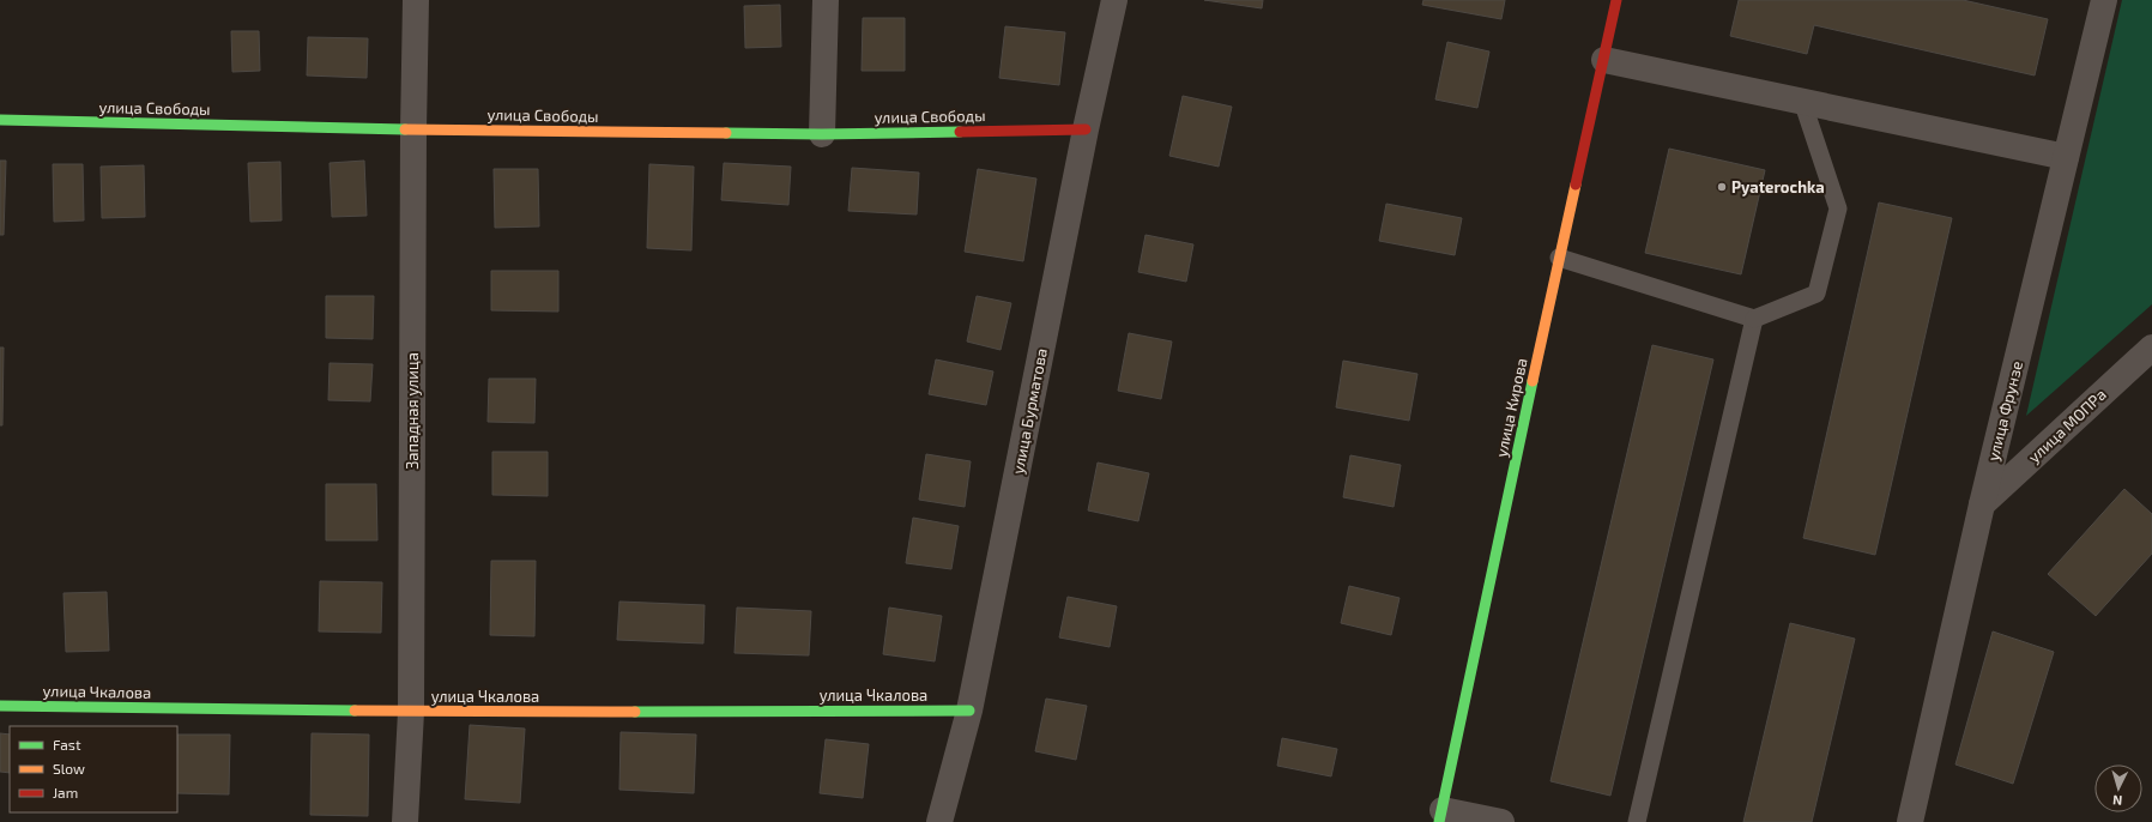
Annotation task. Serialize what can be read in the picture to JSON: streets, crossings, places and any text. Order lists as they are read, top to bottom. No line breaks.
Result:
{"streets":{"street":["улица Свободы","улица Кирова","Западная улица","улица Бурматова","улица Фрунзе","улица МОПРа","улица Чкалова"]},"crossings":[["улица Свободы","Западная улица"],["улица Свободы","улица Бурматова"],["Западная улица","улица Чкалова"],["улица Бурматова","улица Чкалова"],["улица Фрунзе","улица МОПРа"]],"places":["Pyaterochka"],"legend":["Fast","Slow","Jam"],"north":"bottom"}
